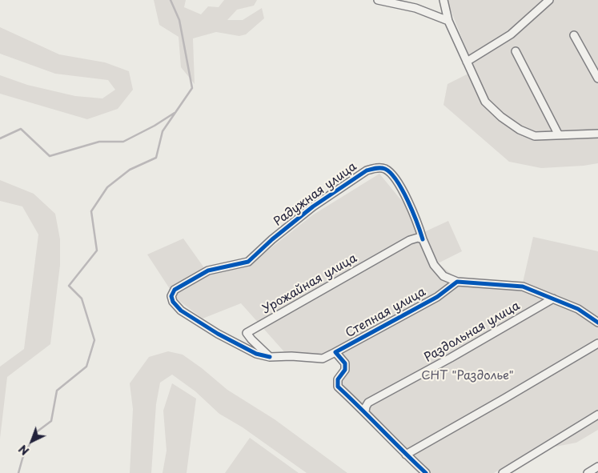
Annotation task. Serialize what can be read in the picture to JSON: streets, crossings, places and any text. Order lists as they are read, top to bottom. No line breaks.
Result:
{"streets":{"street":["Радужная улица","Урожайная улица","Степная улица","Раздольная улица"]},"crossings":[["Радужная улица","Урожайная улица"]],"parks":["СНТ \"Раздолье\""],"north":"bottom left"}
